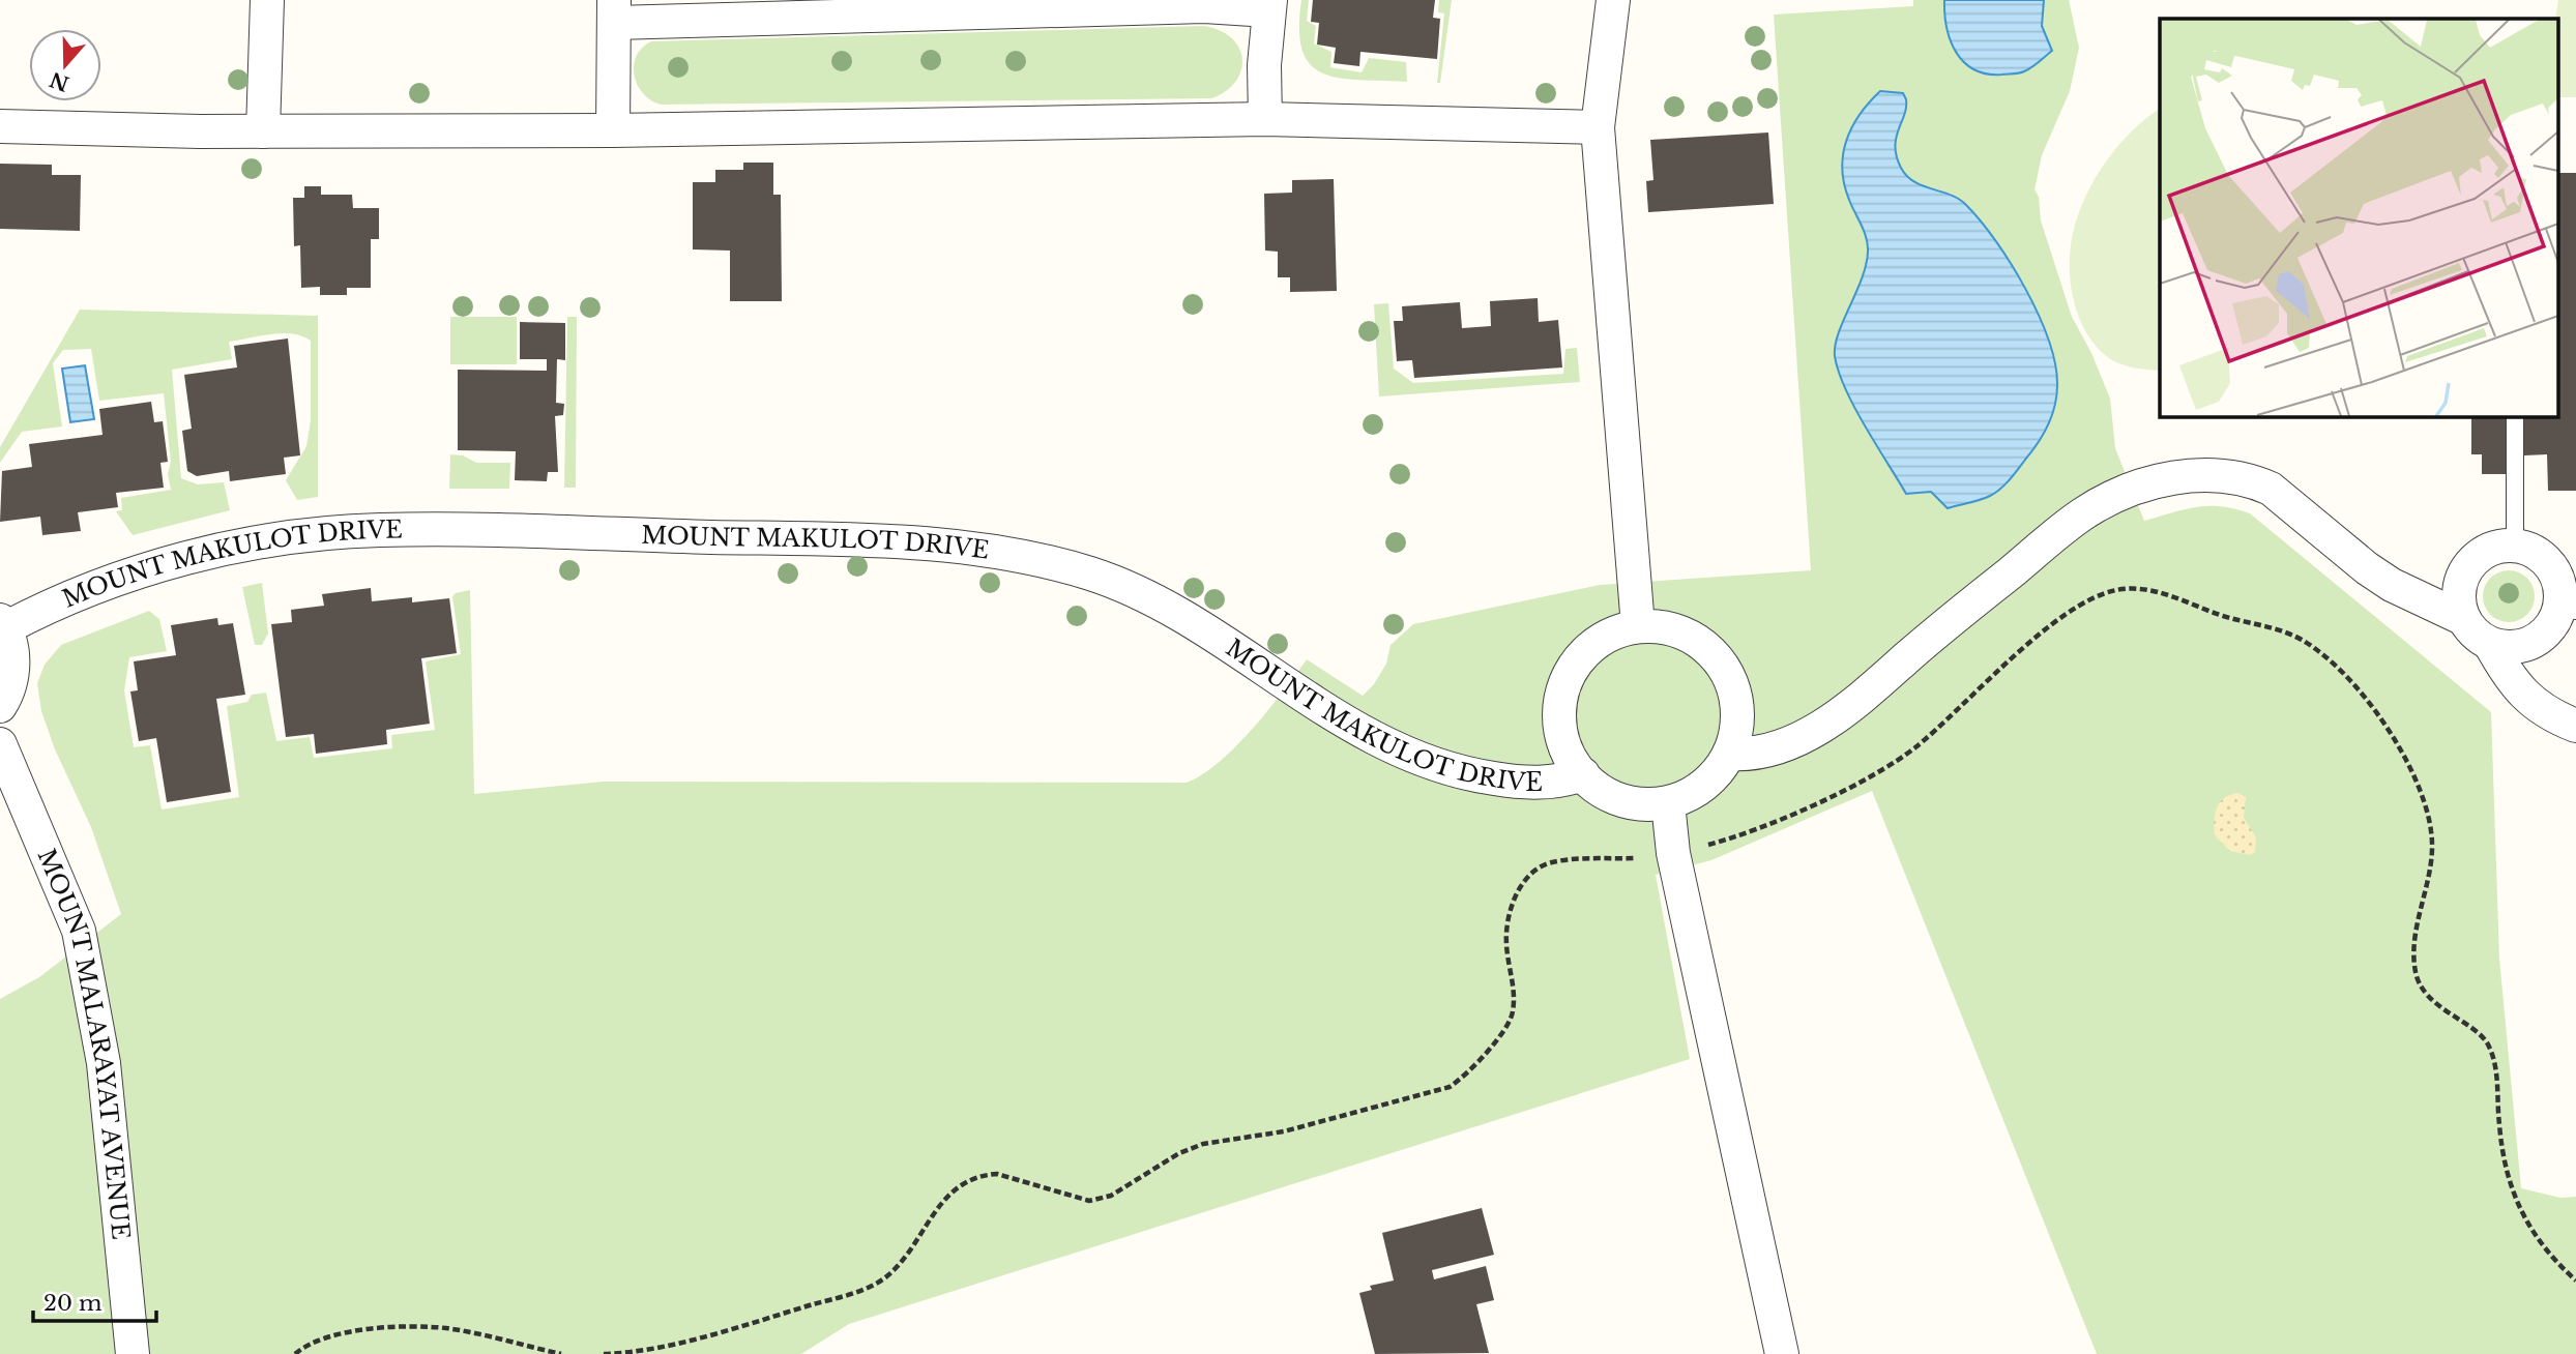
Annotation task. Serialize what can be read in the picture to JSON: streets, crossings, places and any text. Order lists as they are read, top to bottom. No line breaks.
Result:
{"streets":{"street":["MOUNT MAKULOT DRIVE","MOUNT MALARAYAT AVENUE"]},"scale_bar":"20 m","north":"bottom"}
